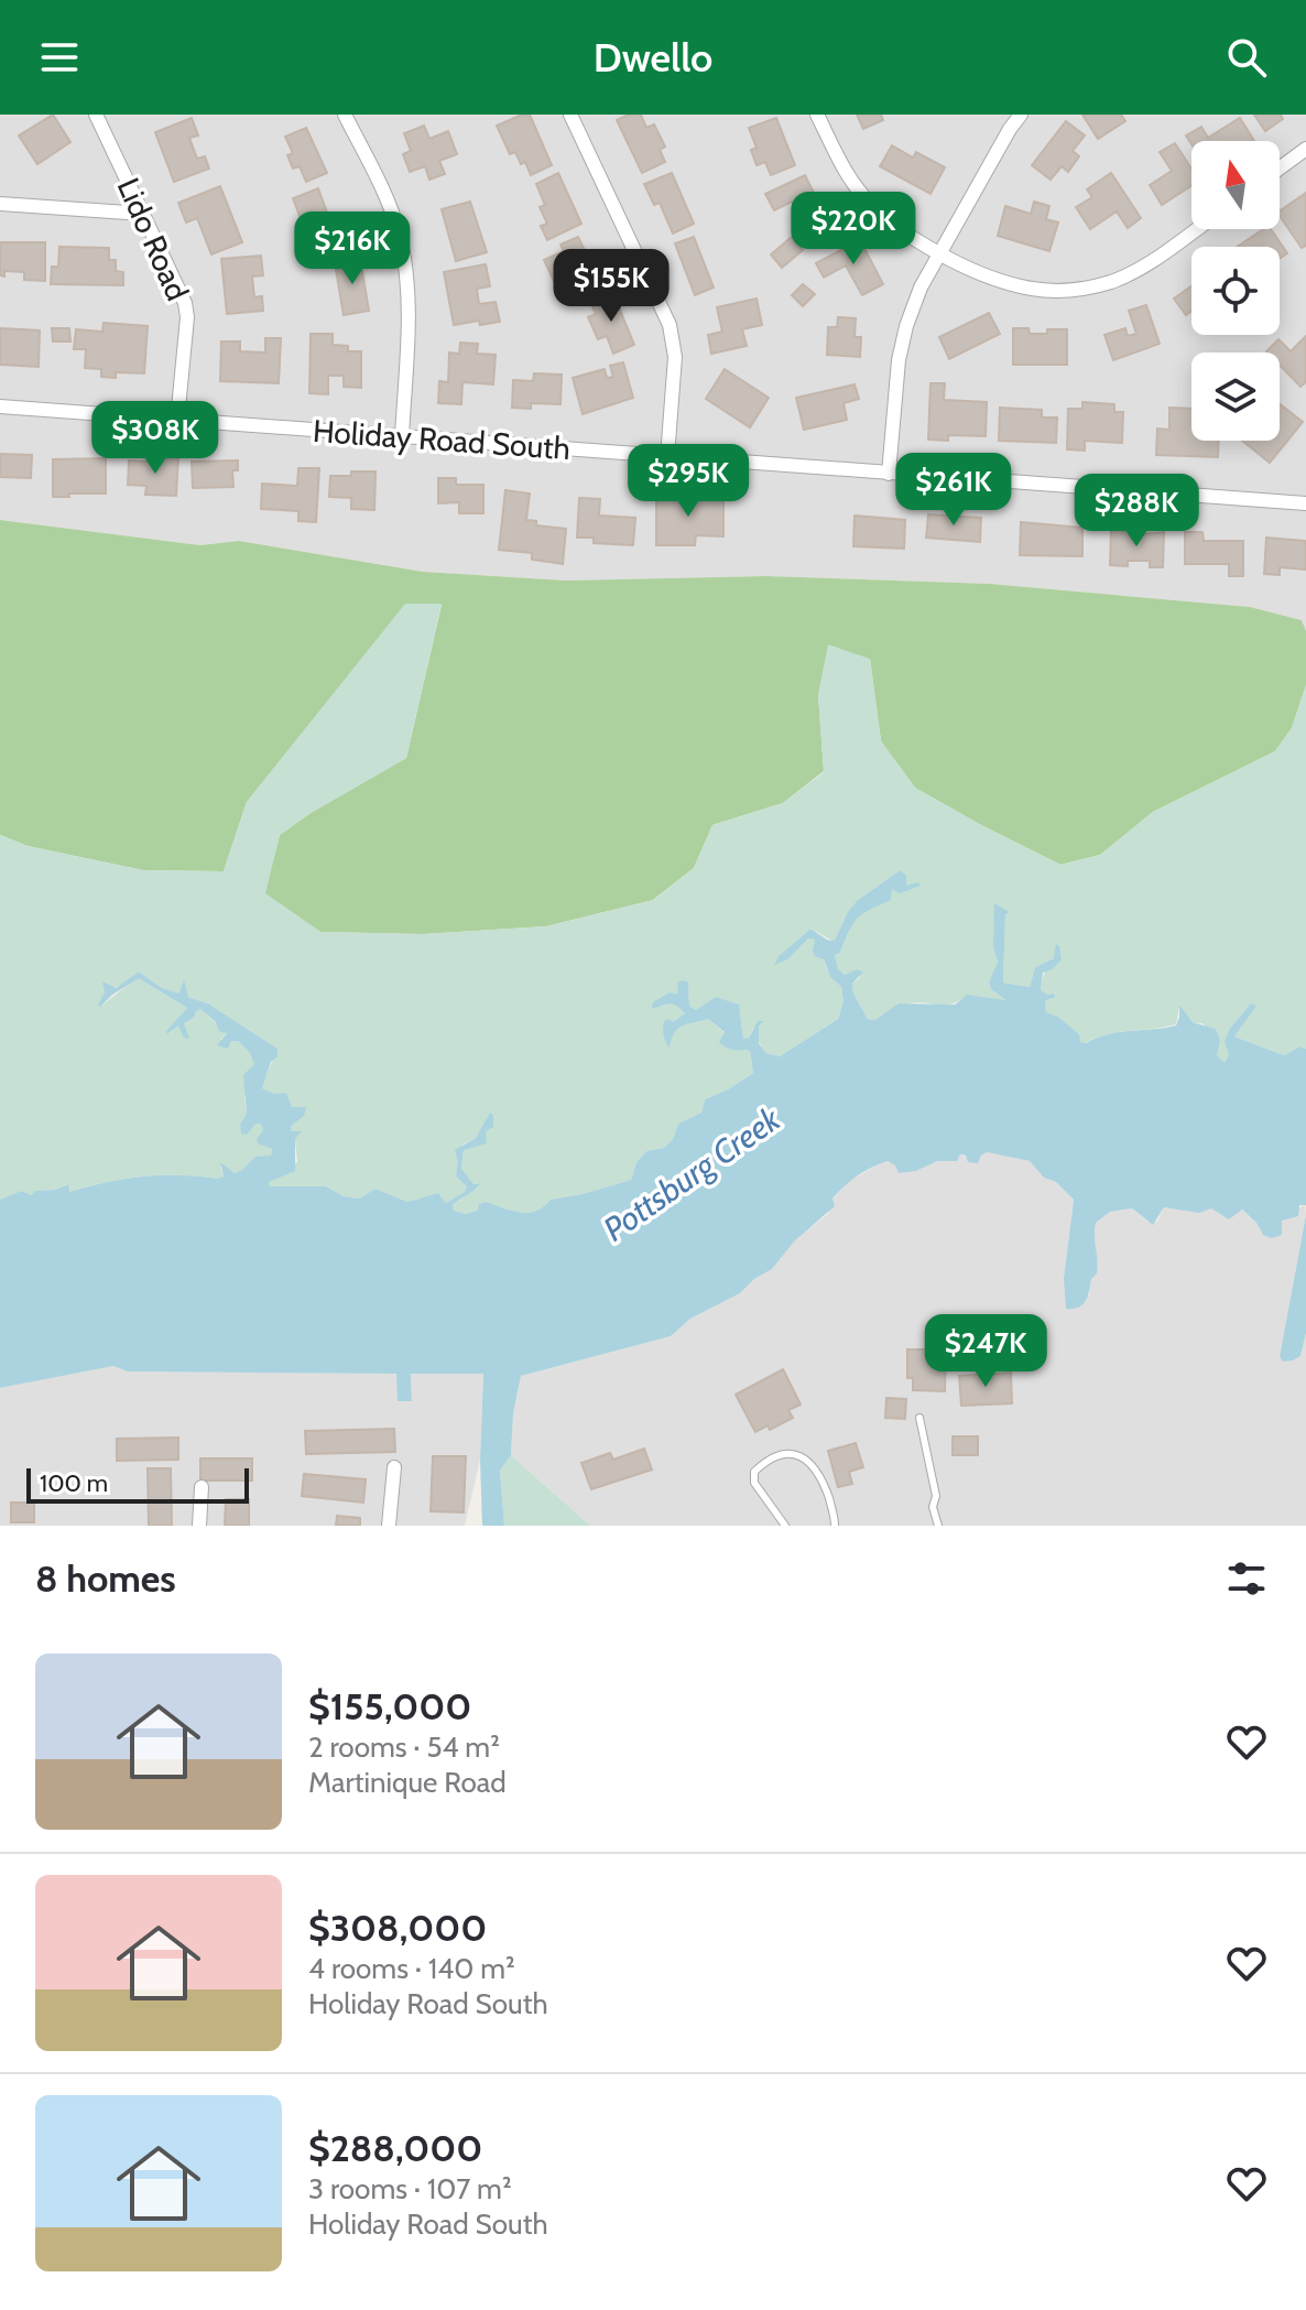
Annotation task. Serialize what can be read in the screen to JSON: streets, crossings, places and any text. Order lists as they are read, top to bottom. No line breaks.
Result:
{"streets":{"street":["Lido Road","Holiday Road South"]},"crossings":[["Lido Road","Holiday Road South"]],"water":["Pottsburg Creek"],"scale_bar":"100 m","north":"top","page":{"header":"Dwello","price":["$220K","$216K","$155K","$308K","$295K","$261K","$288K","$247K"],"scale":"100 m","heading":"8 homes","list":[{"name":"$155,000","note":"2 rooms · 54 m² · Martinique Road"},{"name":"$308,000","note":"4 rooms · 140 m² · Holiday Road South"},{"name":"$288,000","note":"3 rooms · 107 m² · Holiday Road South"}]}}
